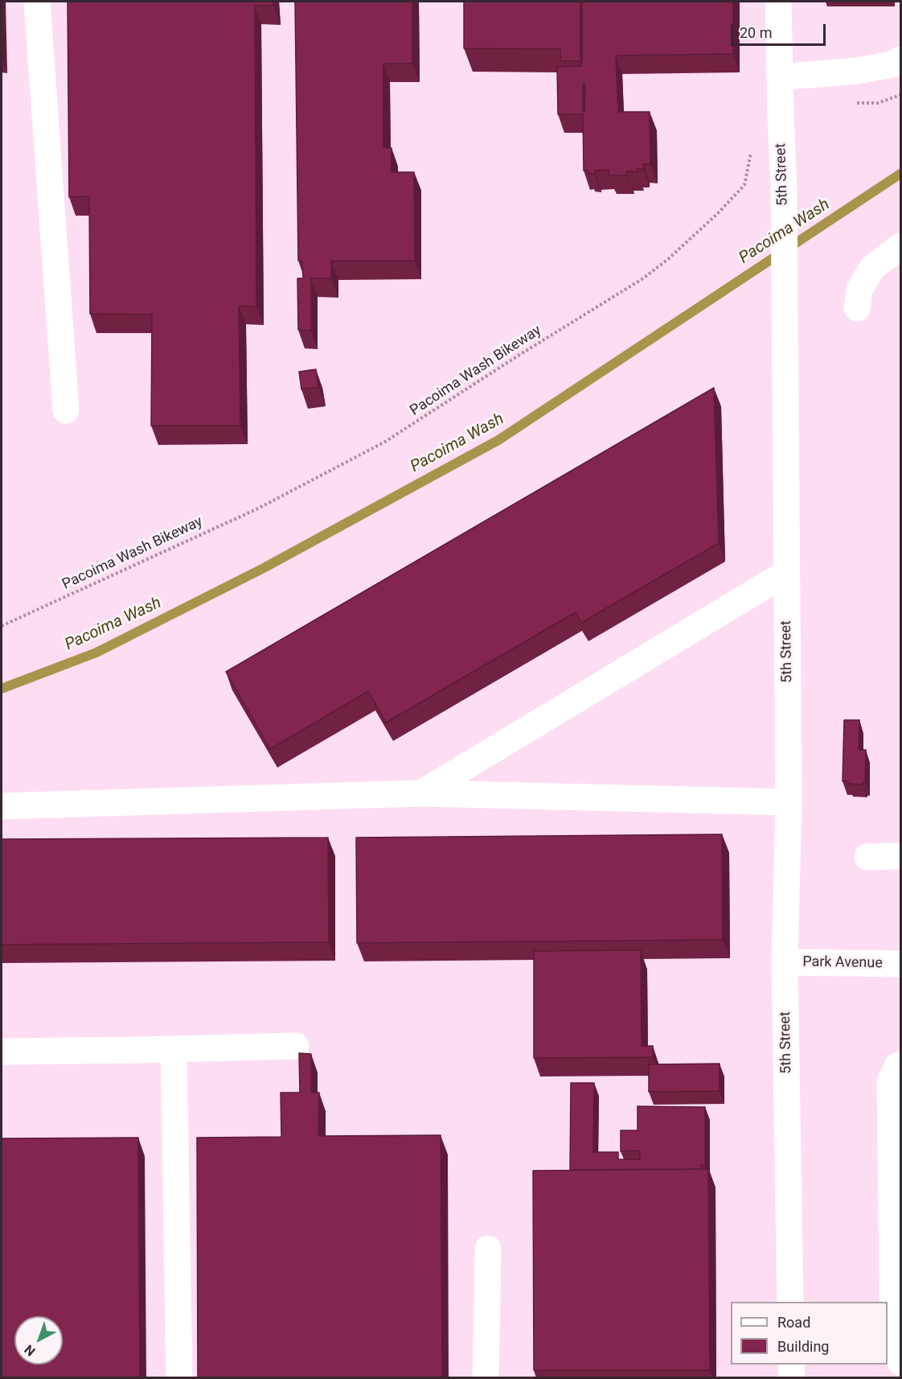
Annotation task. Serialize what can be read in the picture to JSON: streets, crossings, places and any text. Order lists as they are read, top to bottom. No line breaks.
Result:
{"streets":{"street":["5th Street","Park Avenue"],"path":["Pacoima Wash Bikeway"]},"crossings":[["5th Street","Park Avenue"]],"water":["Pacoima Wash"],"legend":["Road","Building"],"scale_bar":"20 m","north":"bottom left"}
